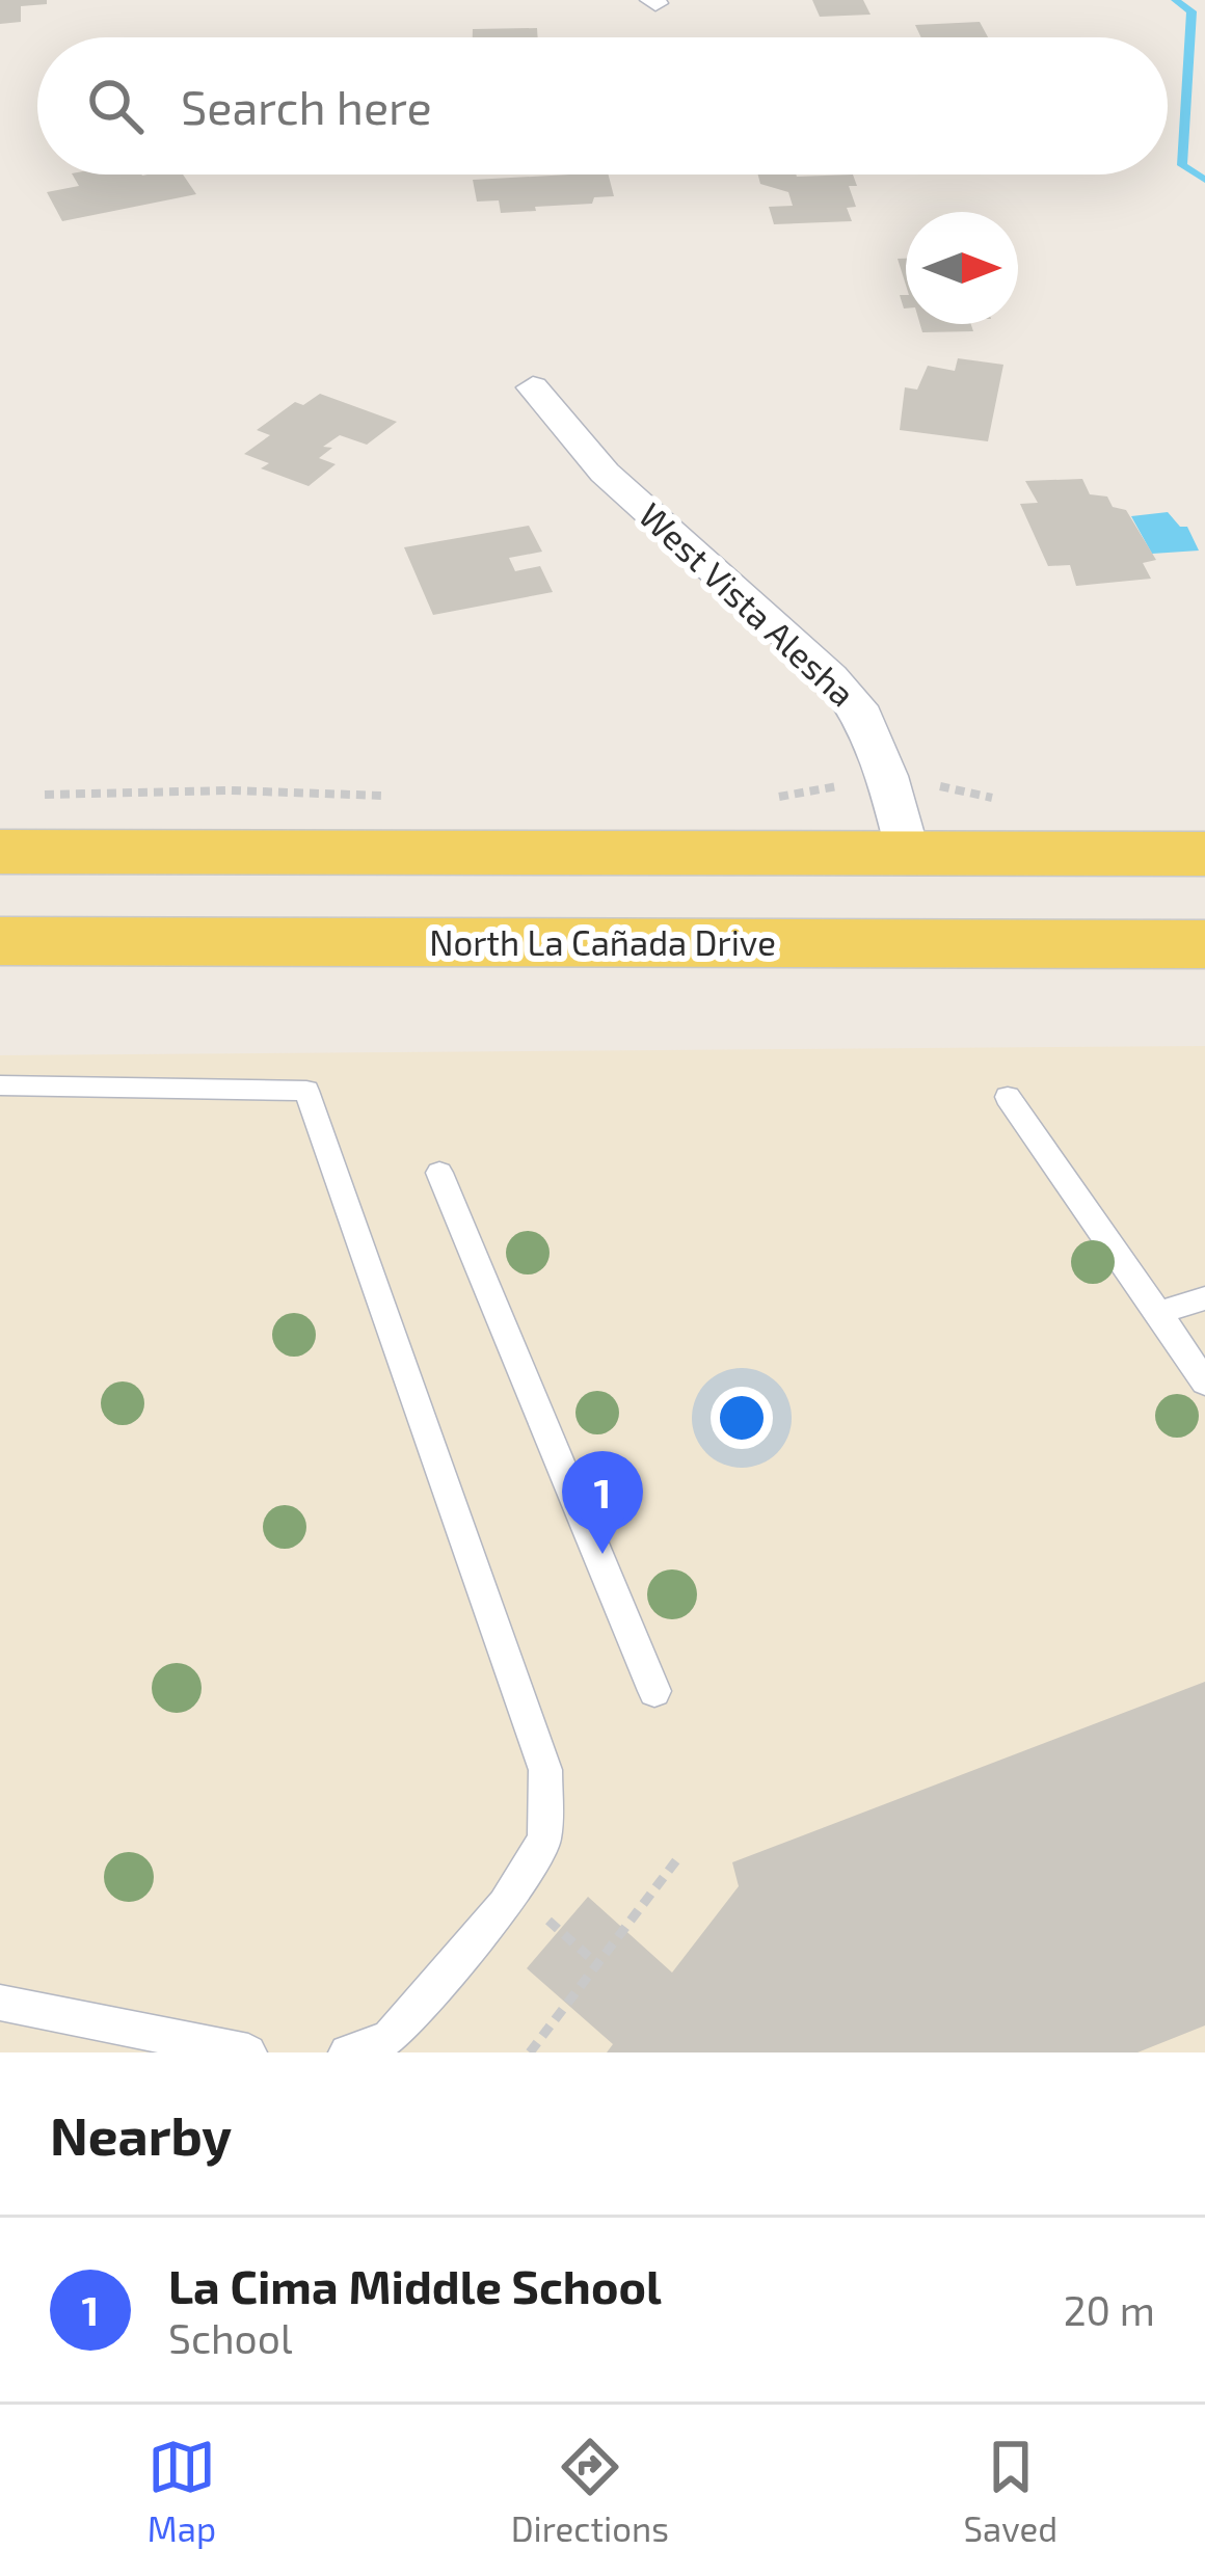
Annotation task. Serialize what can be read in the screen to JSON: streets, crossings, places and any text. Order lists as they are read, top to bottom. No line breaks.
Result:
{"streets":{"main road":["North La Cañada Drive"],"street":["West Vista Alesha"]},"north":"right","page":{"search":"Search here","pins":"1","heading":"Nearby","list":[{"mark":"1","name":"La Cima Middle School","note":"School","value":"20 m"}],"nav":["Map","Directions","Saved"]}}
